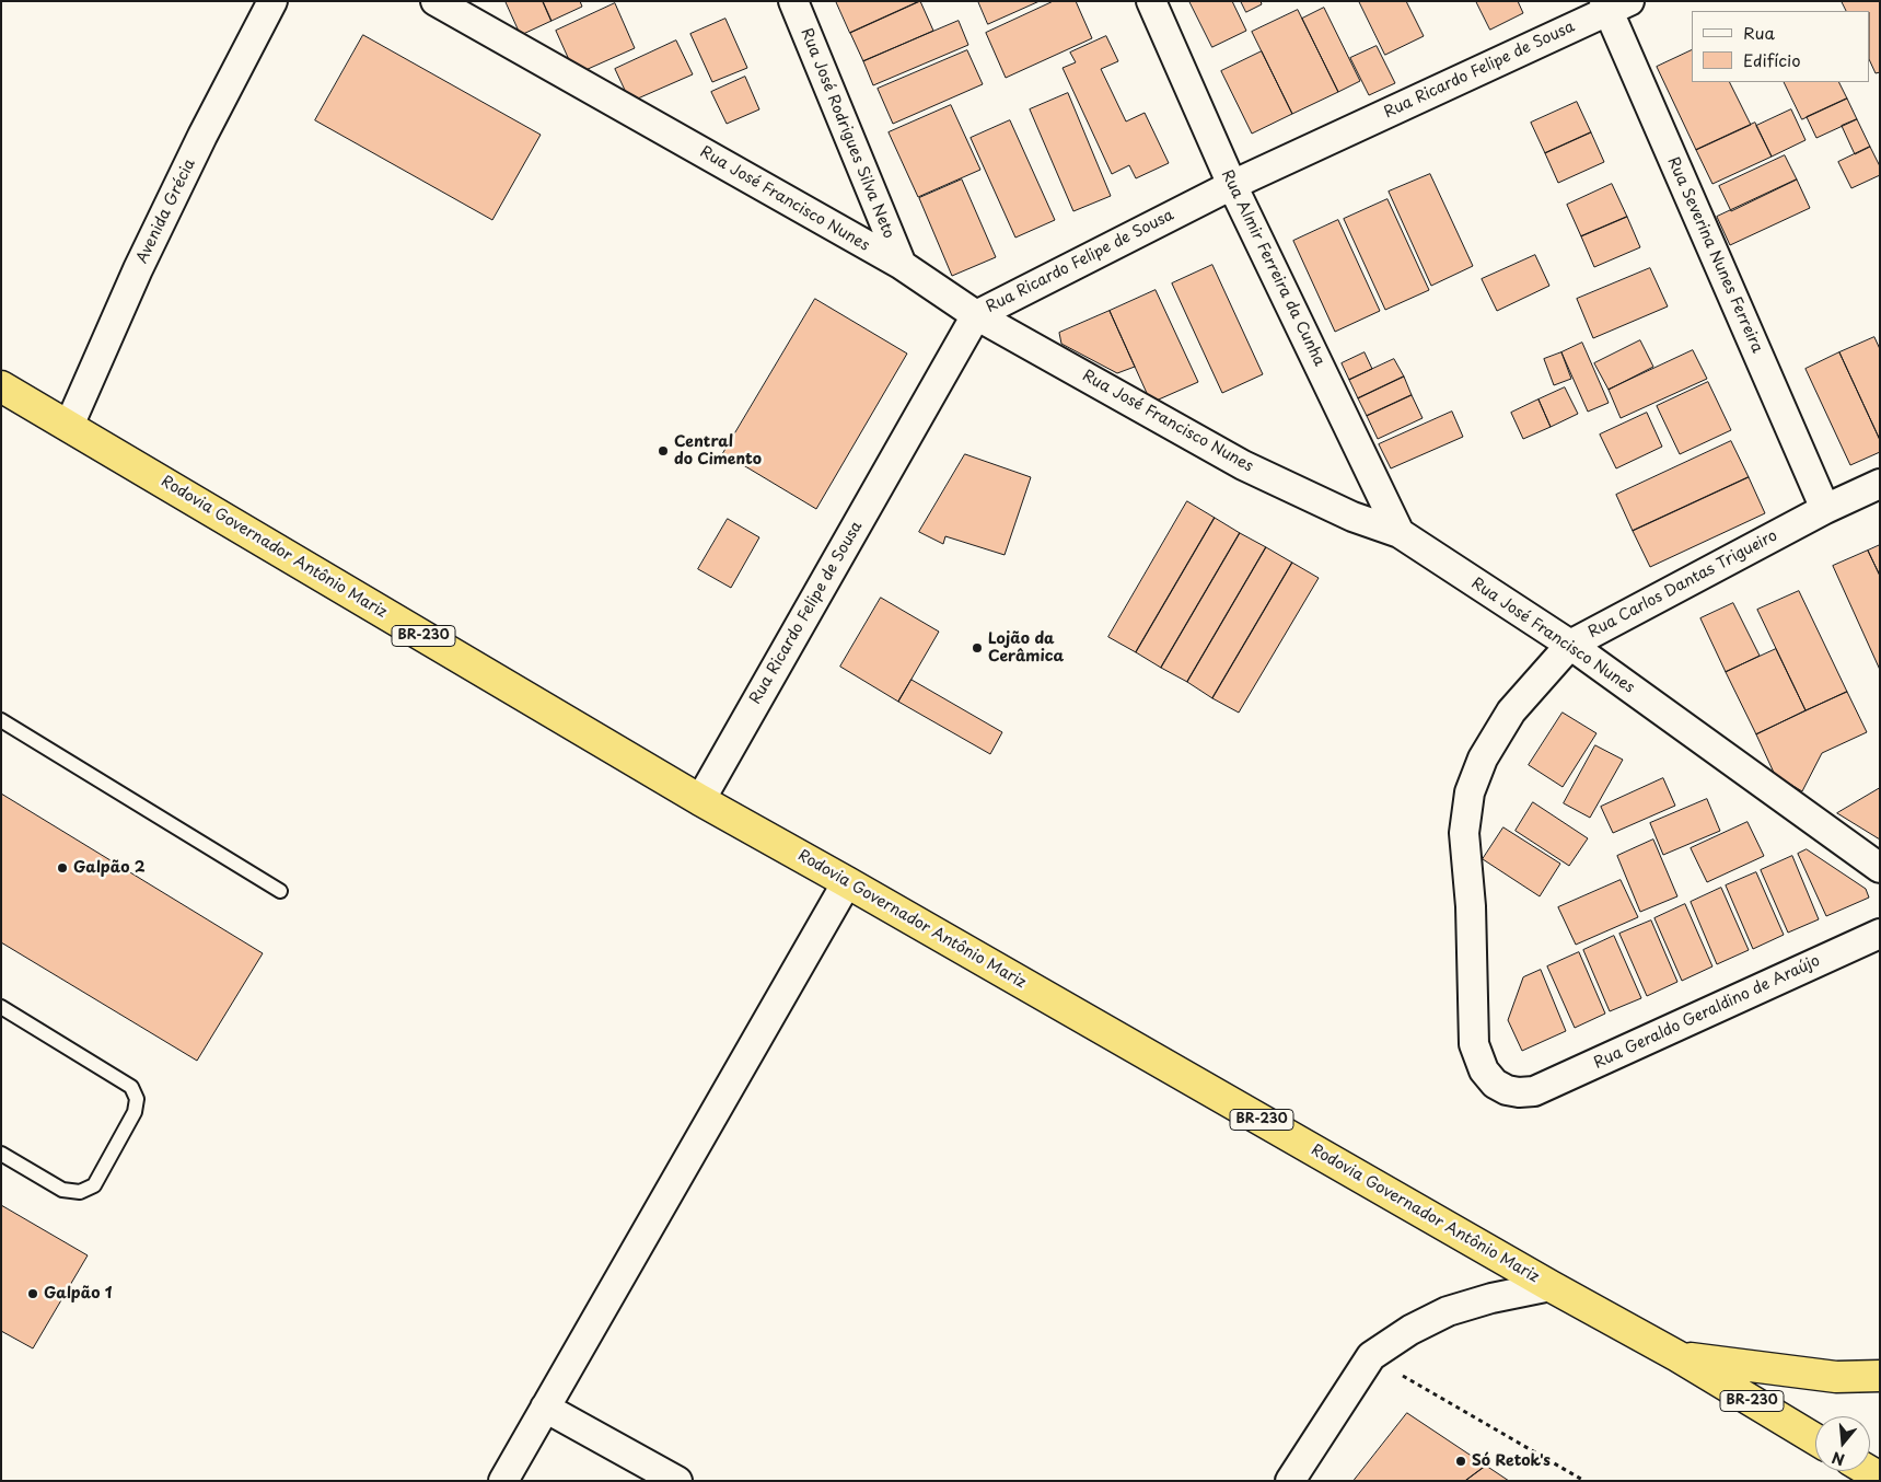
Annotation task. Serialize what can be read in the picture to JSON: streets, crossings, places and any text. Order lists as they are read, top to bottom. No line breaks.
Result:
{"streets":{"highway":["Rodovia Governador Antônio Mariz","BR-230"],"street":["Rua Ricardo Felipe de Sousa","Rua José Rodrigues Silva Neto","Rua José Francisco Nunes","Avenida Grécia","Rua Severina Nunes Ferreira","Rua Almir Ferreira da Cunha","Rua Carlos Dantas Trigueiro","Rua Geraldo Geraldino de Araújo"]},"crossings":[["Rua Ricardo Felipe de Sousa","Rua José Francisco Nunes"],["Rua Ricardo Felipe de Sousa","Rua Severina Nunes Ferreira"],["Rua Ricardo Felipe de Sousa","Rua Almir Ferreira da Cunha"],["Rua Ricardo Felipe de Sousa","Rodovia Governador Antônio Mariz"],["Rua José Rodrigues Silva Neto","Rua José Francisco Nunes"],["Rua José Francisco Nunes","Rua Almir Ferreira da Cunha"],["Rua José Francisco Nunes","Rua Carlos Dantas Trigueiro"],["Avenida Grécia","Rodovia Governador Antônio Mariz"],["Rua Severina Nunes Ferreira","Rua Carlos Dantas Trigueiro"],["Rua Carlos Dantas Trigueiro","Rua Geraldo Geraldino de Araújo"]],"places":["Central do Cimento","Lojão da Cerâmica","Galpão 2","Galpão 1","Só Retok's"],"legend":["Rua","Edifício"],"north":"bottom"}
